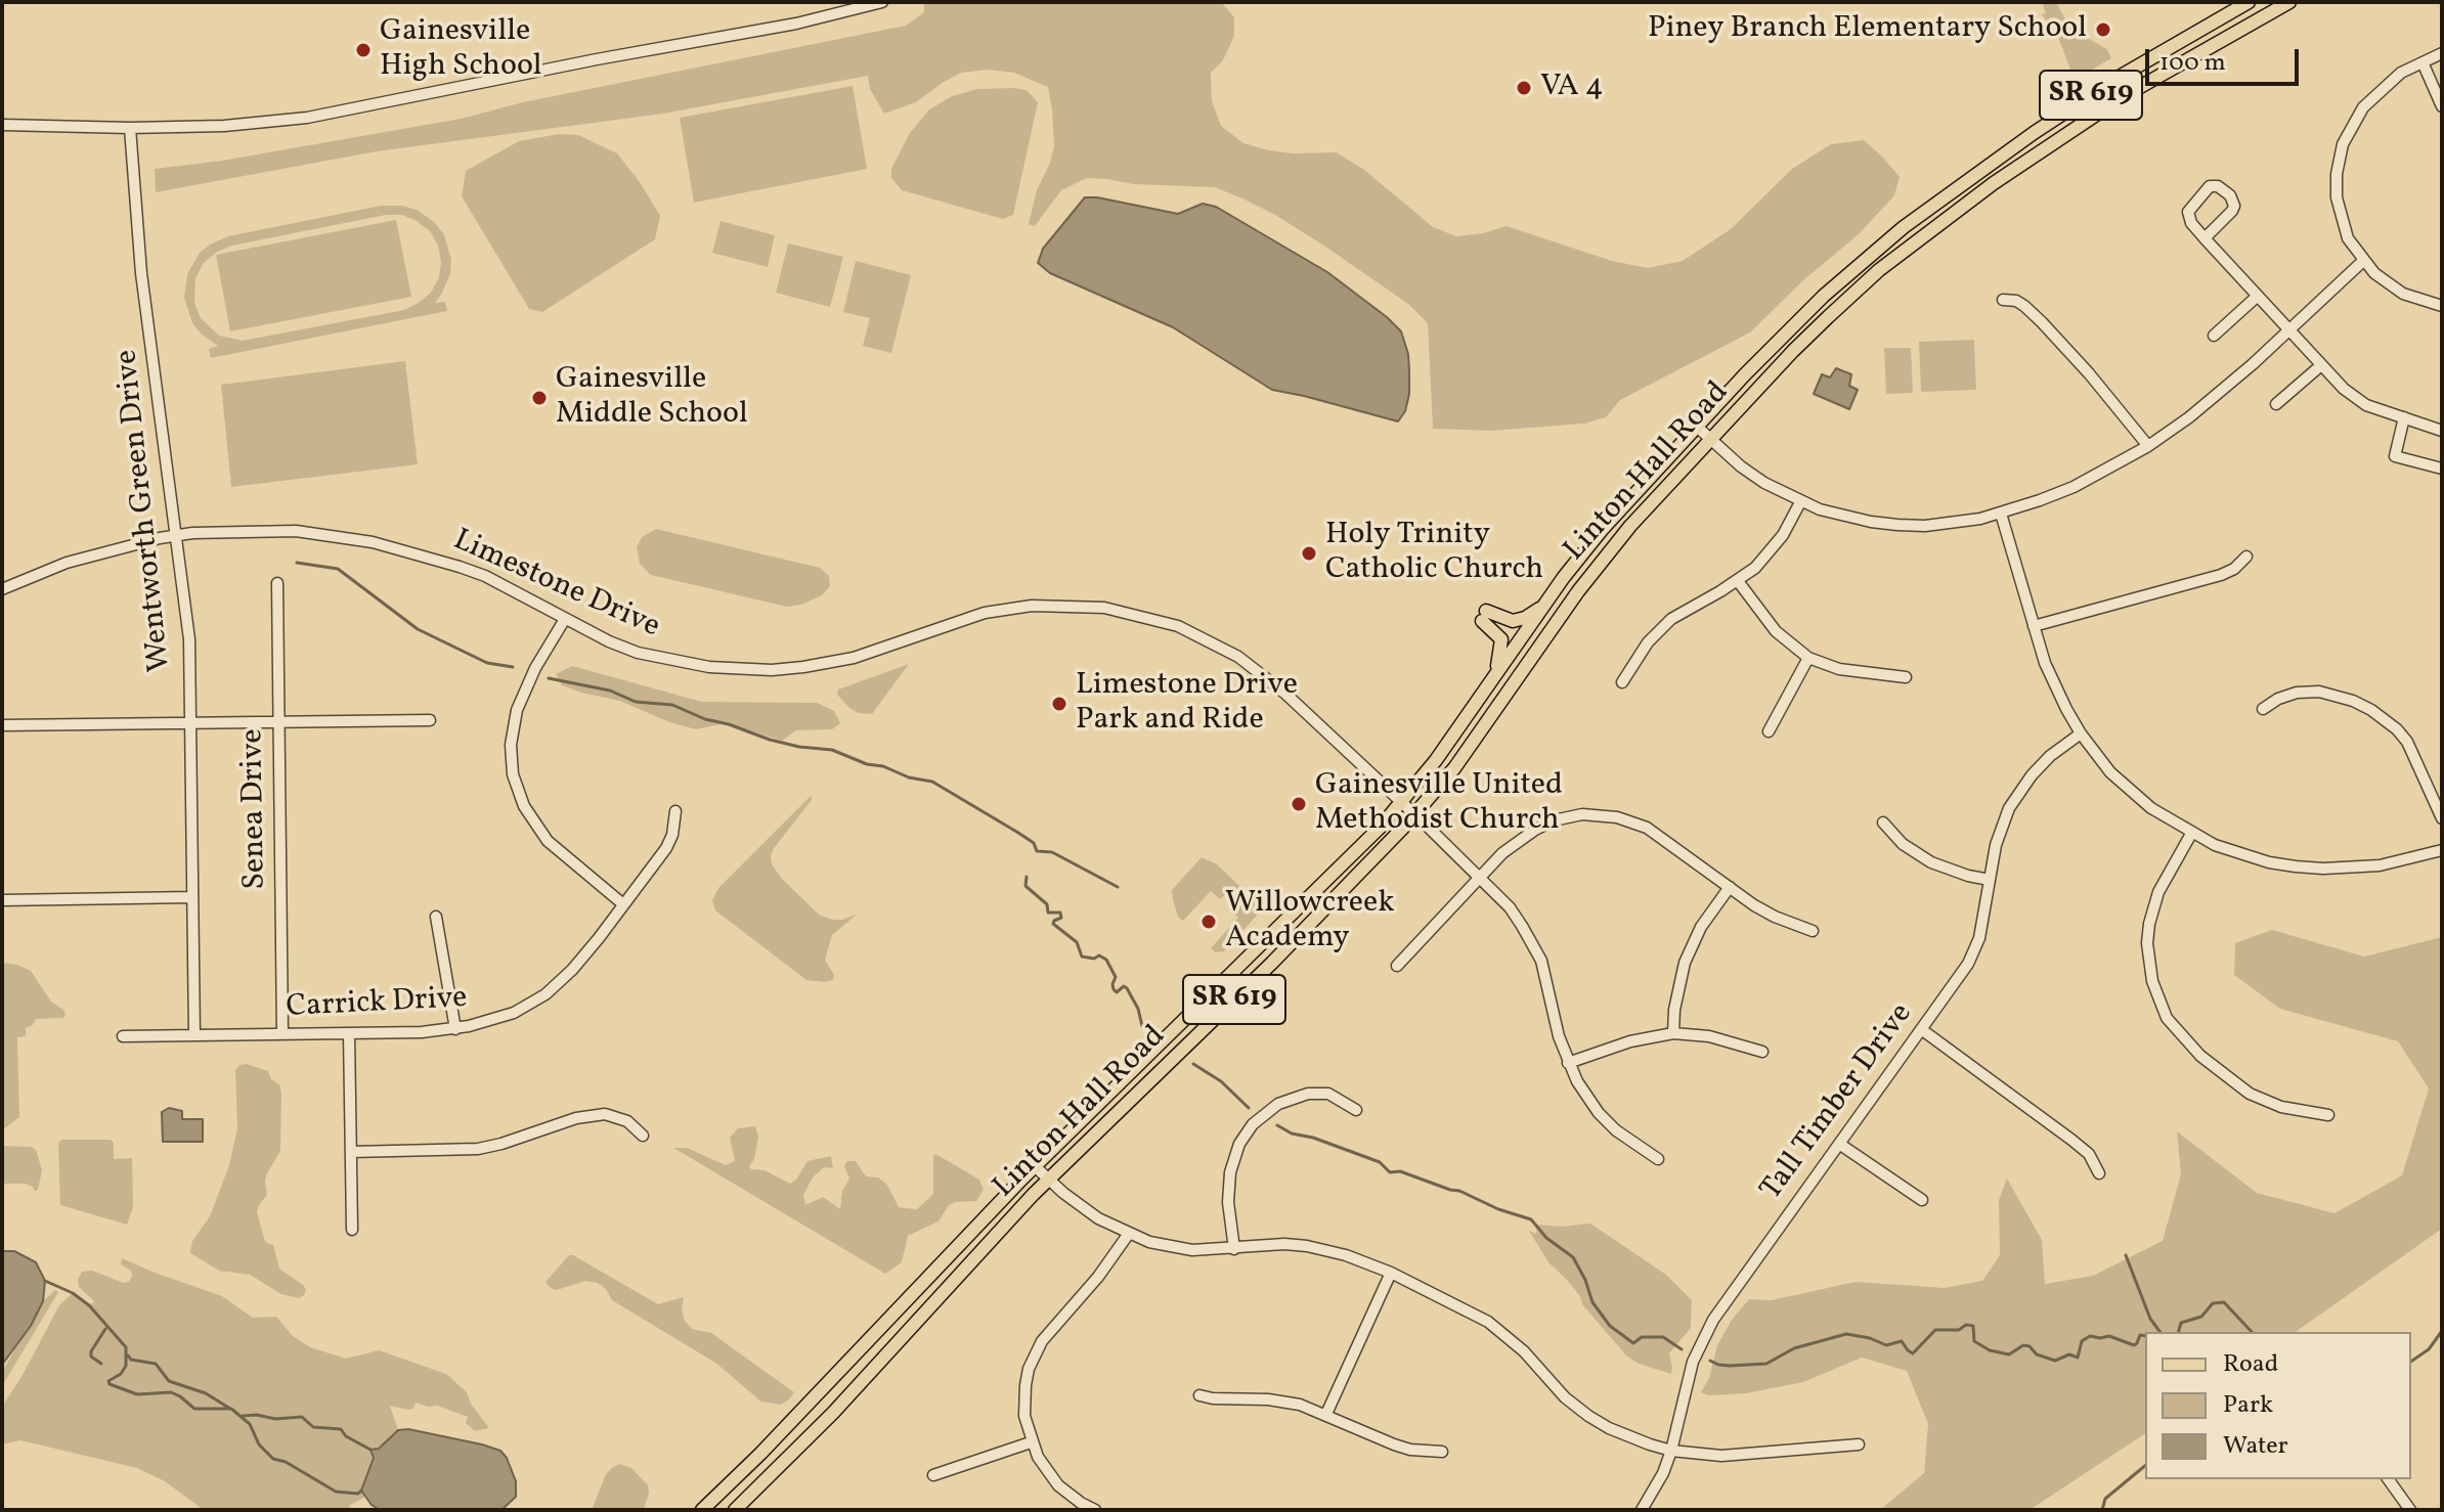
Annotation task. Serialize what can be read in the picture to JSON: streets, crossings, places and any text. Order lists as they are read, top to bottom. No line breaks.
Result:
{"streets":{"main road":["SR 619","Linton Hall Road"],"street":["Wentworth Green Drive","Limestone Drive","Senea Drive","Carrick Drive","Tall Timber Drive"]},"crossings":[["Linton Hall Road","Limestone Drive"],["Wentworth Green Drive","Limestone Drive"],["Wentworth Green Drive","Carrick Drive"],["Senea Drive","Carrick Drive"]],"places":["Piney Branch Elementary School","Gainesville High School","VA 4","Gainesville Middle School","Holy Trinity Catholic Church","Limestone Drive Park and Ride","Gainesville United Methodist Church","Willowcreek Academy"],"legend":["Road","Park","Water"],"scale_bar":"100 m"}
